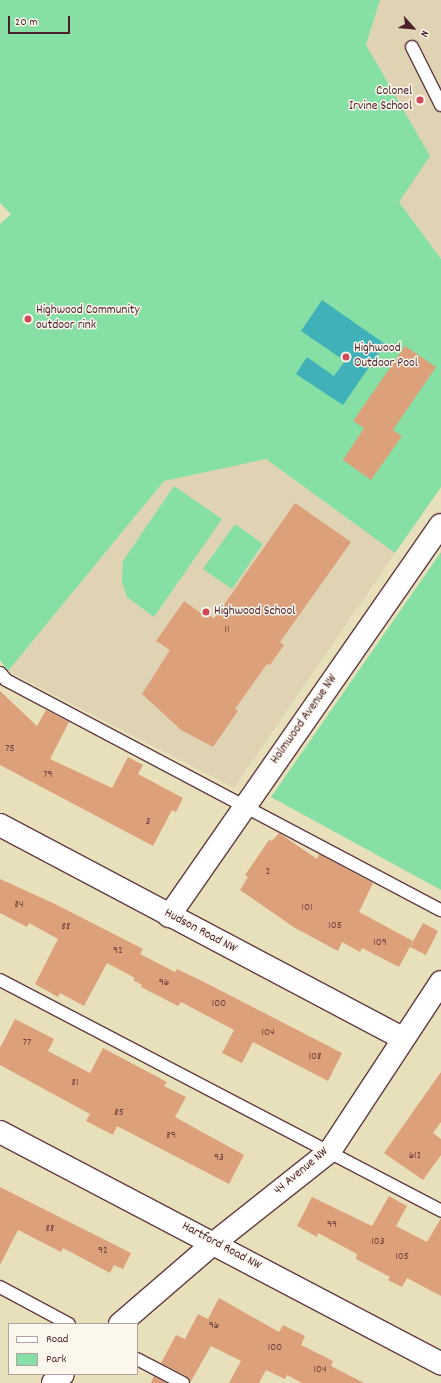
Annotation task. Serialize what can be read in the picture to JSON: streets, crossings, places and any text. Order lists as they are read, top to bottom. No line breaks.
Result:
{"streets":{"street":["Holmwood Avenue NW","Hudson Road NW","44 Avenue NW","Hartford Road NW"]},"crossings":[["Holmwood Avenue NW","Hudson Road NW"],["Hudson Road NW","44 Avenue NW"],["44 Avenue NW","Hartford Road NW"]],"places":["Colonel Irvine School","Highwood Community outdoor rink","Highwood Outdoor Pool","Highwood School"],"house_numbers":["11","75","79","3","2","84","101","105","88","109","92","96","100","104","77","108","81","85","89","612","93","99","88","103","92","105","96","100","104"],"legend":["Road","Park"],"scale_bar":"20 m","north":"bottom right"}
